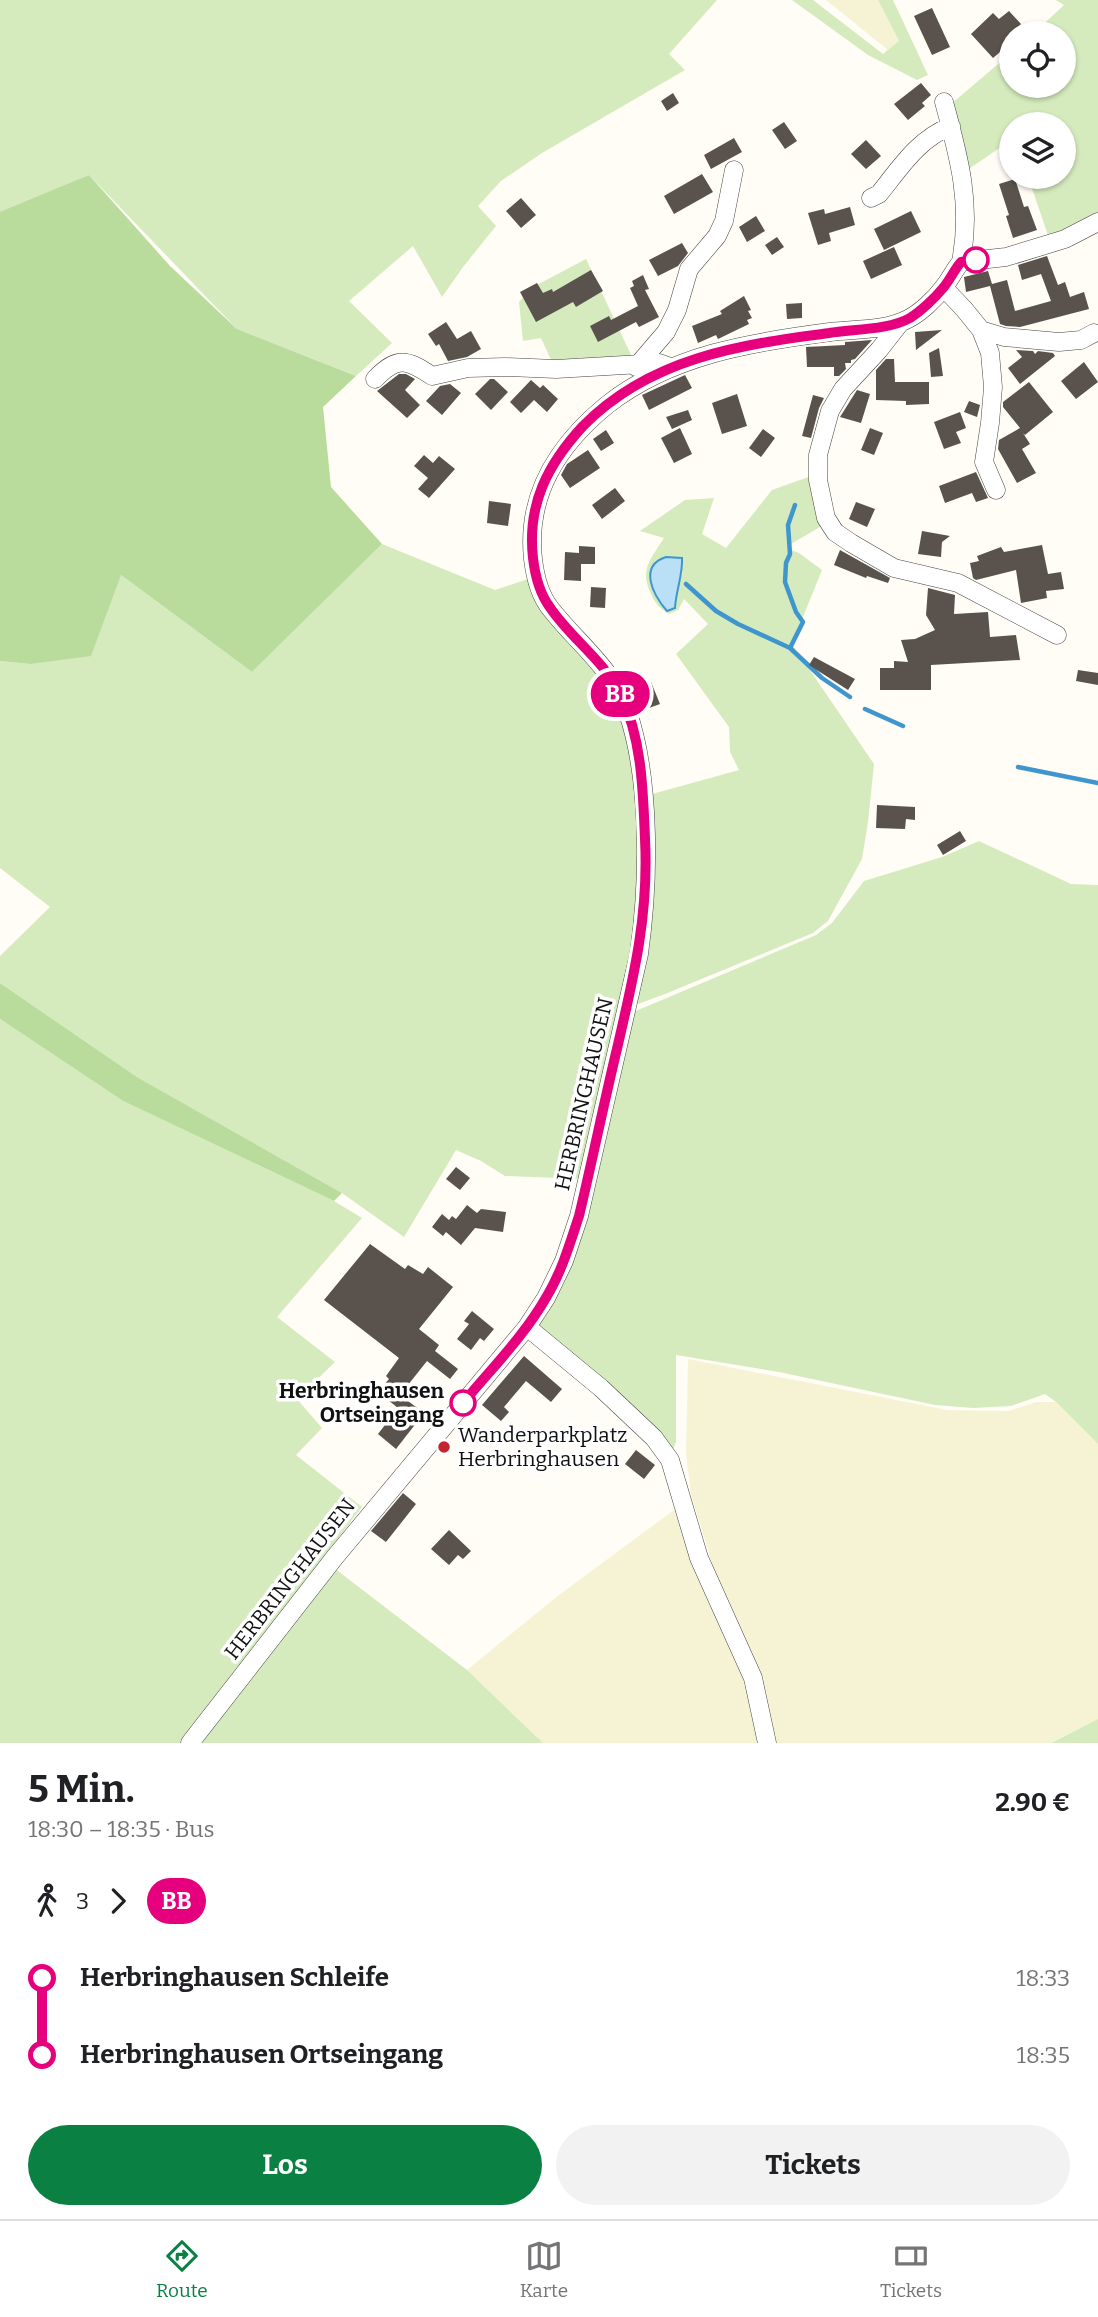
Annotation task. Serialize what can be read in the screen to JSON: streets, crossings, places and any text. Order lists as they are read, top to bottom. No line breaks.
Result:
{"streets":{"street":["HERBRINGHAUSEN"]},"places":["Herbringhausen Ortseingang","Wanderparkplatz Herbringhausen"],"lines":["bus line BB"],"page":{"on_map":"BB","heading":["5 Min.","18:30 – 18:35 · Bus","2.90 €"],"legs":["3","BB"],"list":[{"name":"Herbringhausen Schleife","value":"18:33"},{"name":"Herbringhausen Ortseingang","value":"18:35"}],"buttons":["Los","Tickets"],"tabs":["Route","Karte","Tickets"]}}
